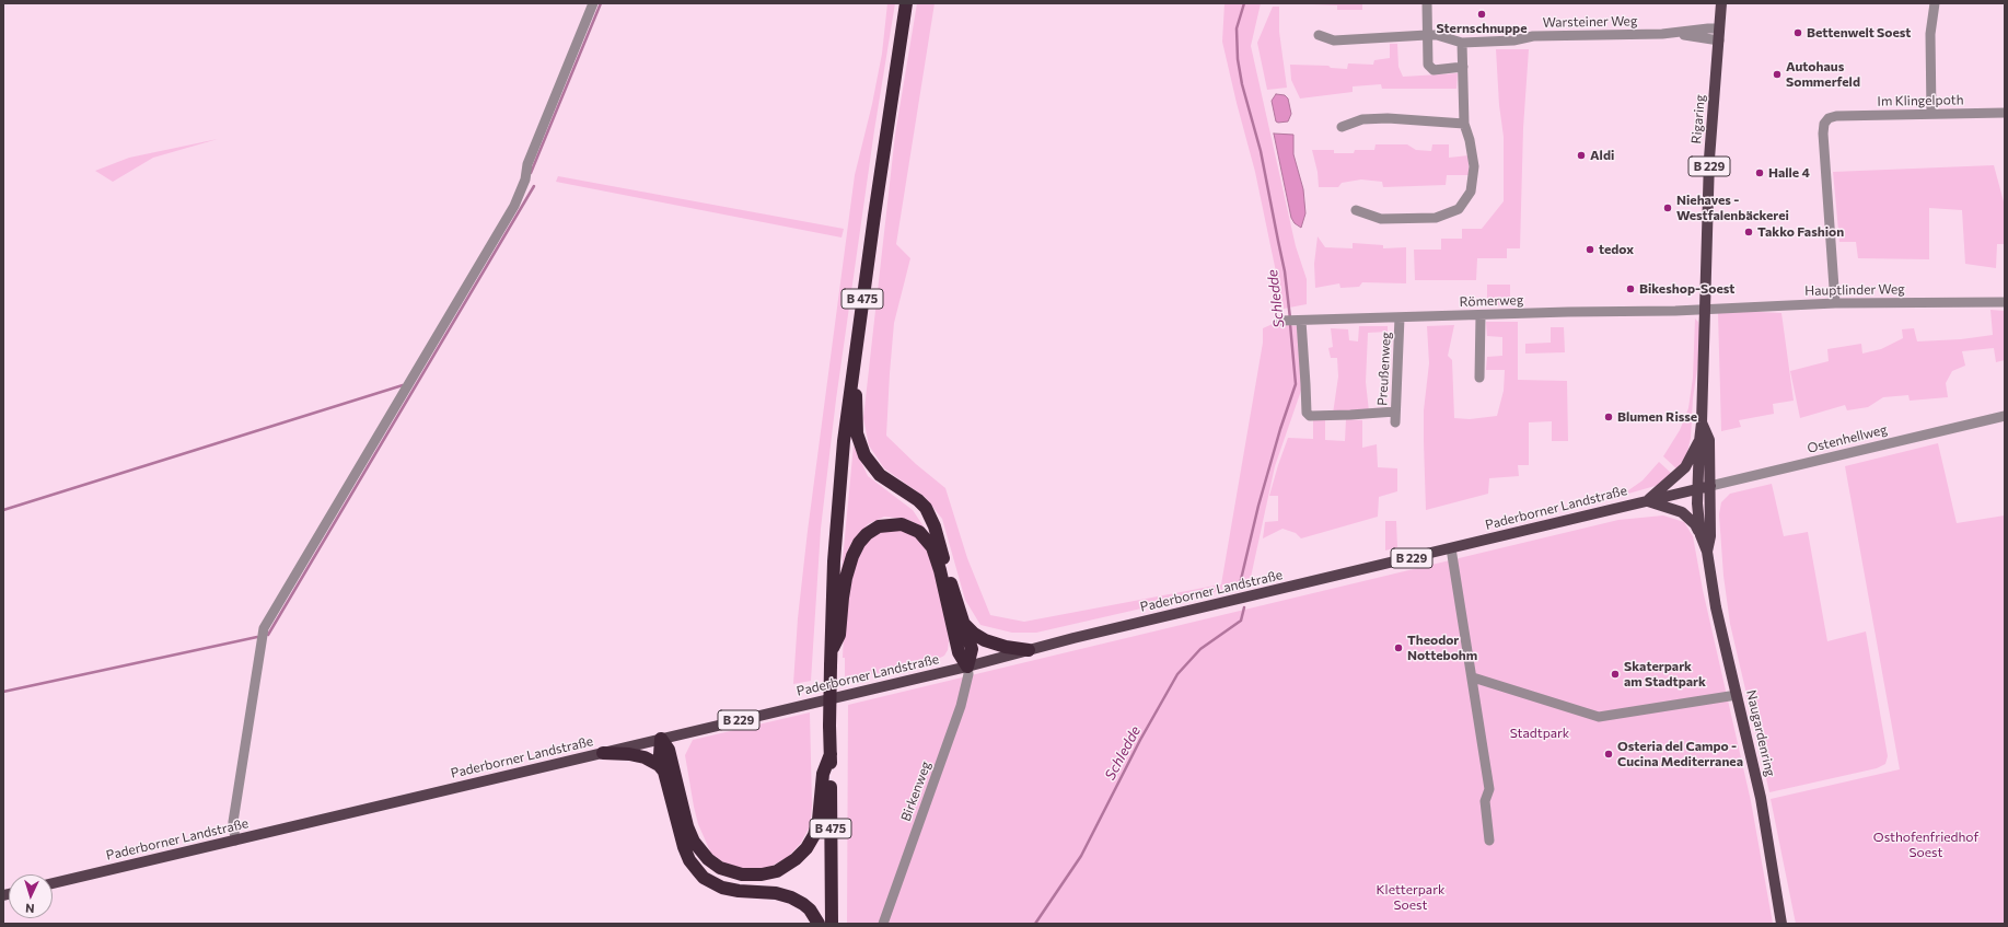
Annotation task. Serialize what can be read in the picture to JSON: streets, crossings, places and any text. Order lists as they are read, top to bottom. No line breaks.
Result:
{"streets":{"highway":["B 475"],"main road":["Rigaring","B 229","Ostenhellweg","Paderborner Landstraße","Naugardenring"],"street":["Warsteiner Weg","Im Klingelpoth","Hauptlinder Weg","Römerweg","Preußenweg","Birkenweg"]},"crossings":[["Warsteiner Weg","Rigaring"],["Im Klingelpoth","Hauptlinder Weg"],["Rigaring","Hauptlinder Weg"],["Rigaring","Römerweg"],["Rigaring","Ostenhellweg"],["Rigaring","Paderborner Landstraße"],["Rigaring","Naugardenring"],["Hauptlinder Weg","Römerweg"],["Römerweg","Preußenweg"],["Ostenhellweg","Paderborner Landstraße"],["Ostenhellweg","Naugardenring"],["Paderborner Landstraße","Naugardenring"],["Paderborner Landstraße","Birkenweg"]],"water":["Schledde"],"parks":["Stadtpark","Osthofenfriedhof Soest","Kletterpark Soest"],"places":["Sternschnuppe","Bettenwelt Soest","Autohaus Sommerfeld","Aldi","Halle 4","Niehaves - Westfalenbäckerei","Takko Fashion","tedox","Bikeshop-Soest","Blumen Risse","Theodor Nottebohm","Skaterpark am Stadtpark","Osteria del Campo - Cucina Mediterranea"],"north":"bottom"}
